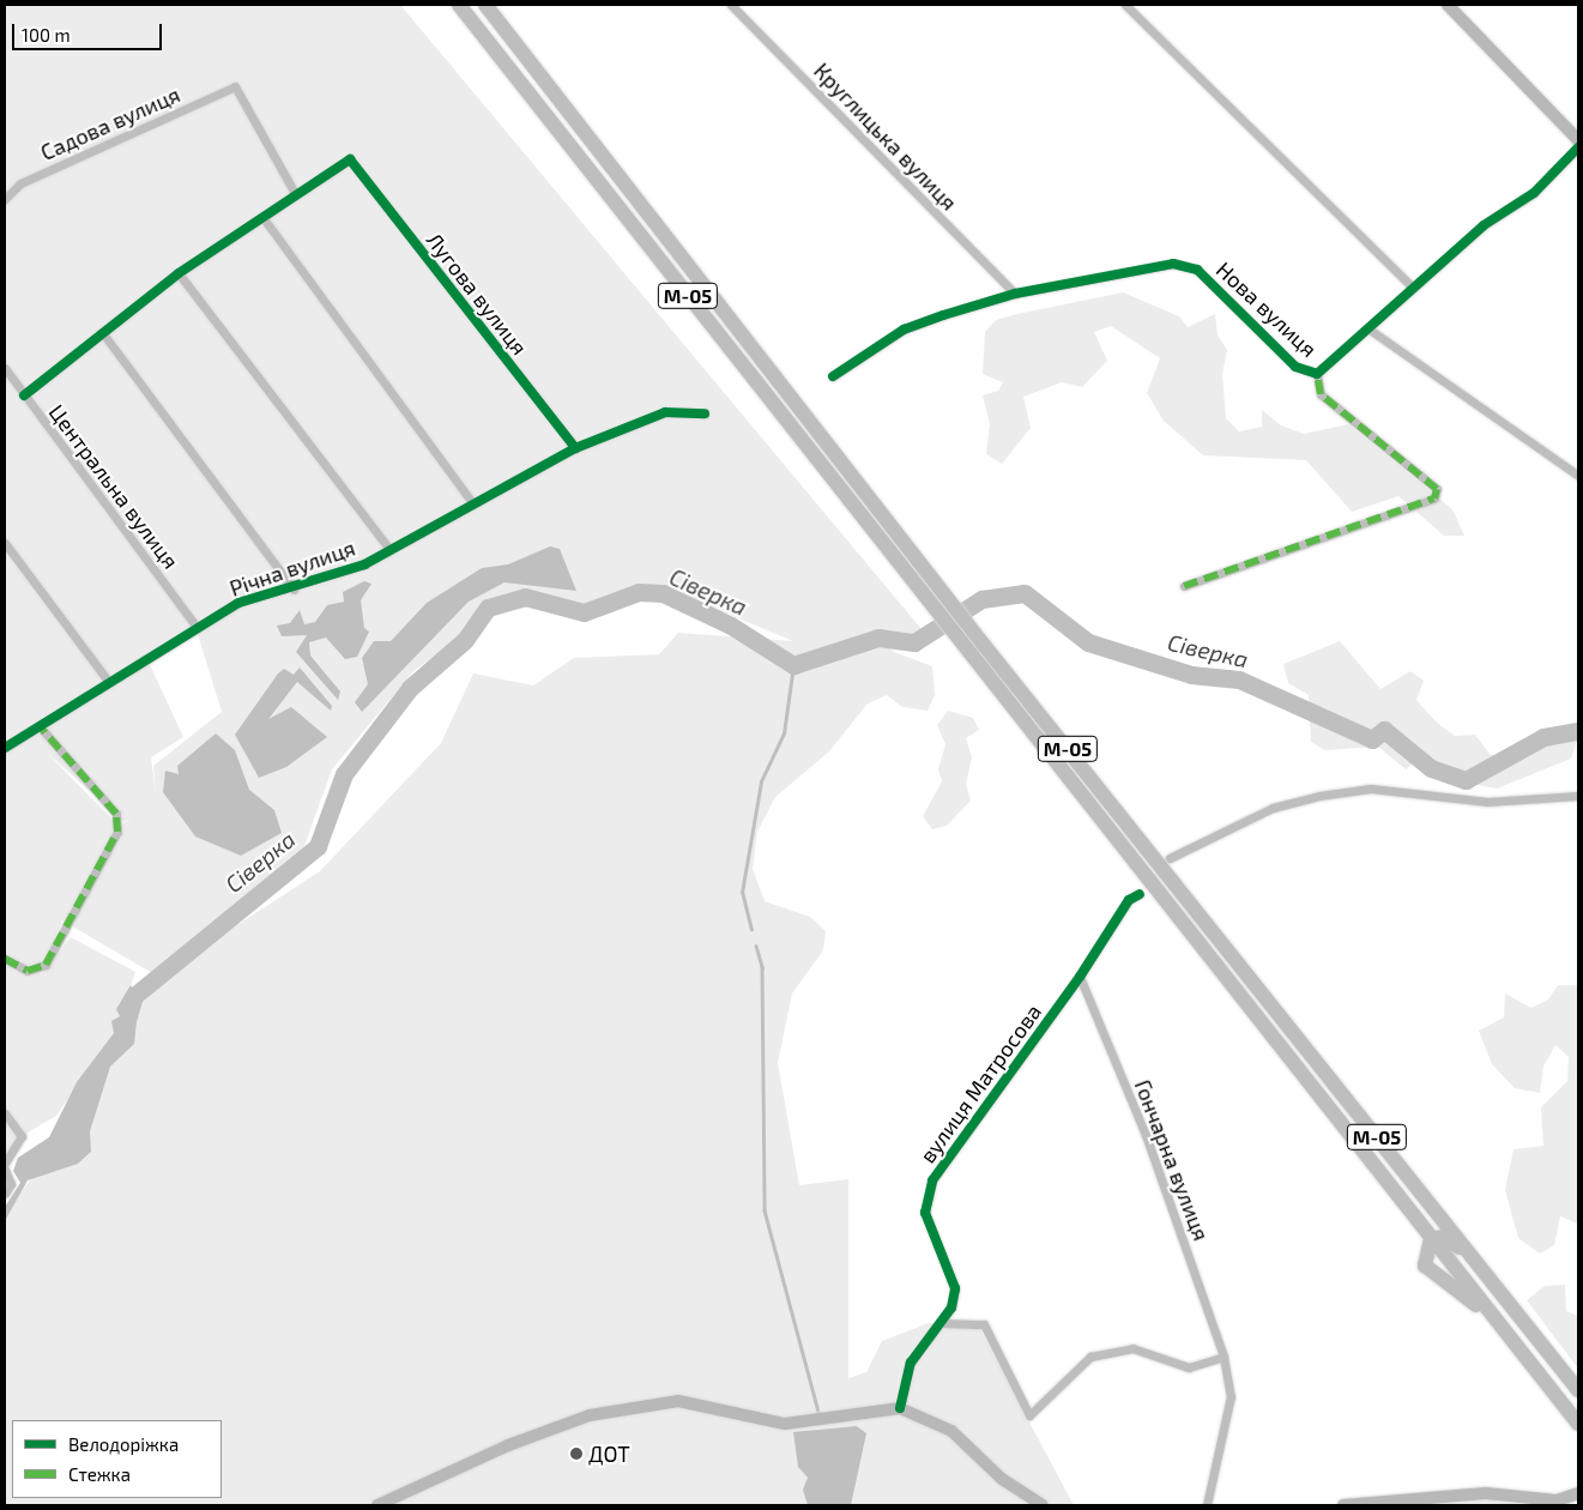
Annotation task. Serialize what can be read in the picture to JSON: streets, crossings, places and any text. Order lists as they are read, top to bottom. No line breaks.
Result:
{"streets":{"highway":["М-05"],"street":["Садова вулиця","Круглицька вулиця","Лугова вулиця","Нова вулиця","Центральна вулиця","Річна вулиця","вулиця Матросова","Гончарна вулиця"]},"crossings":[["Садова вулиця","Лугова вулиця"],["Круглицька вулиця","Нова вулиця"],["Лугова вулиця","Річна вулиця"],["Центральна вулиця","Річна вулиця"],["вулиця Матросова","Гончарна вулиця"]],"water":["Сіверка"],"places":["ДОТ"],"legend":["Велодоріжка","Стежка"],"scale_bar":"100 m"}
